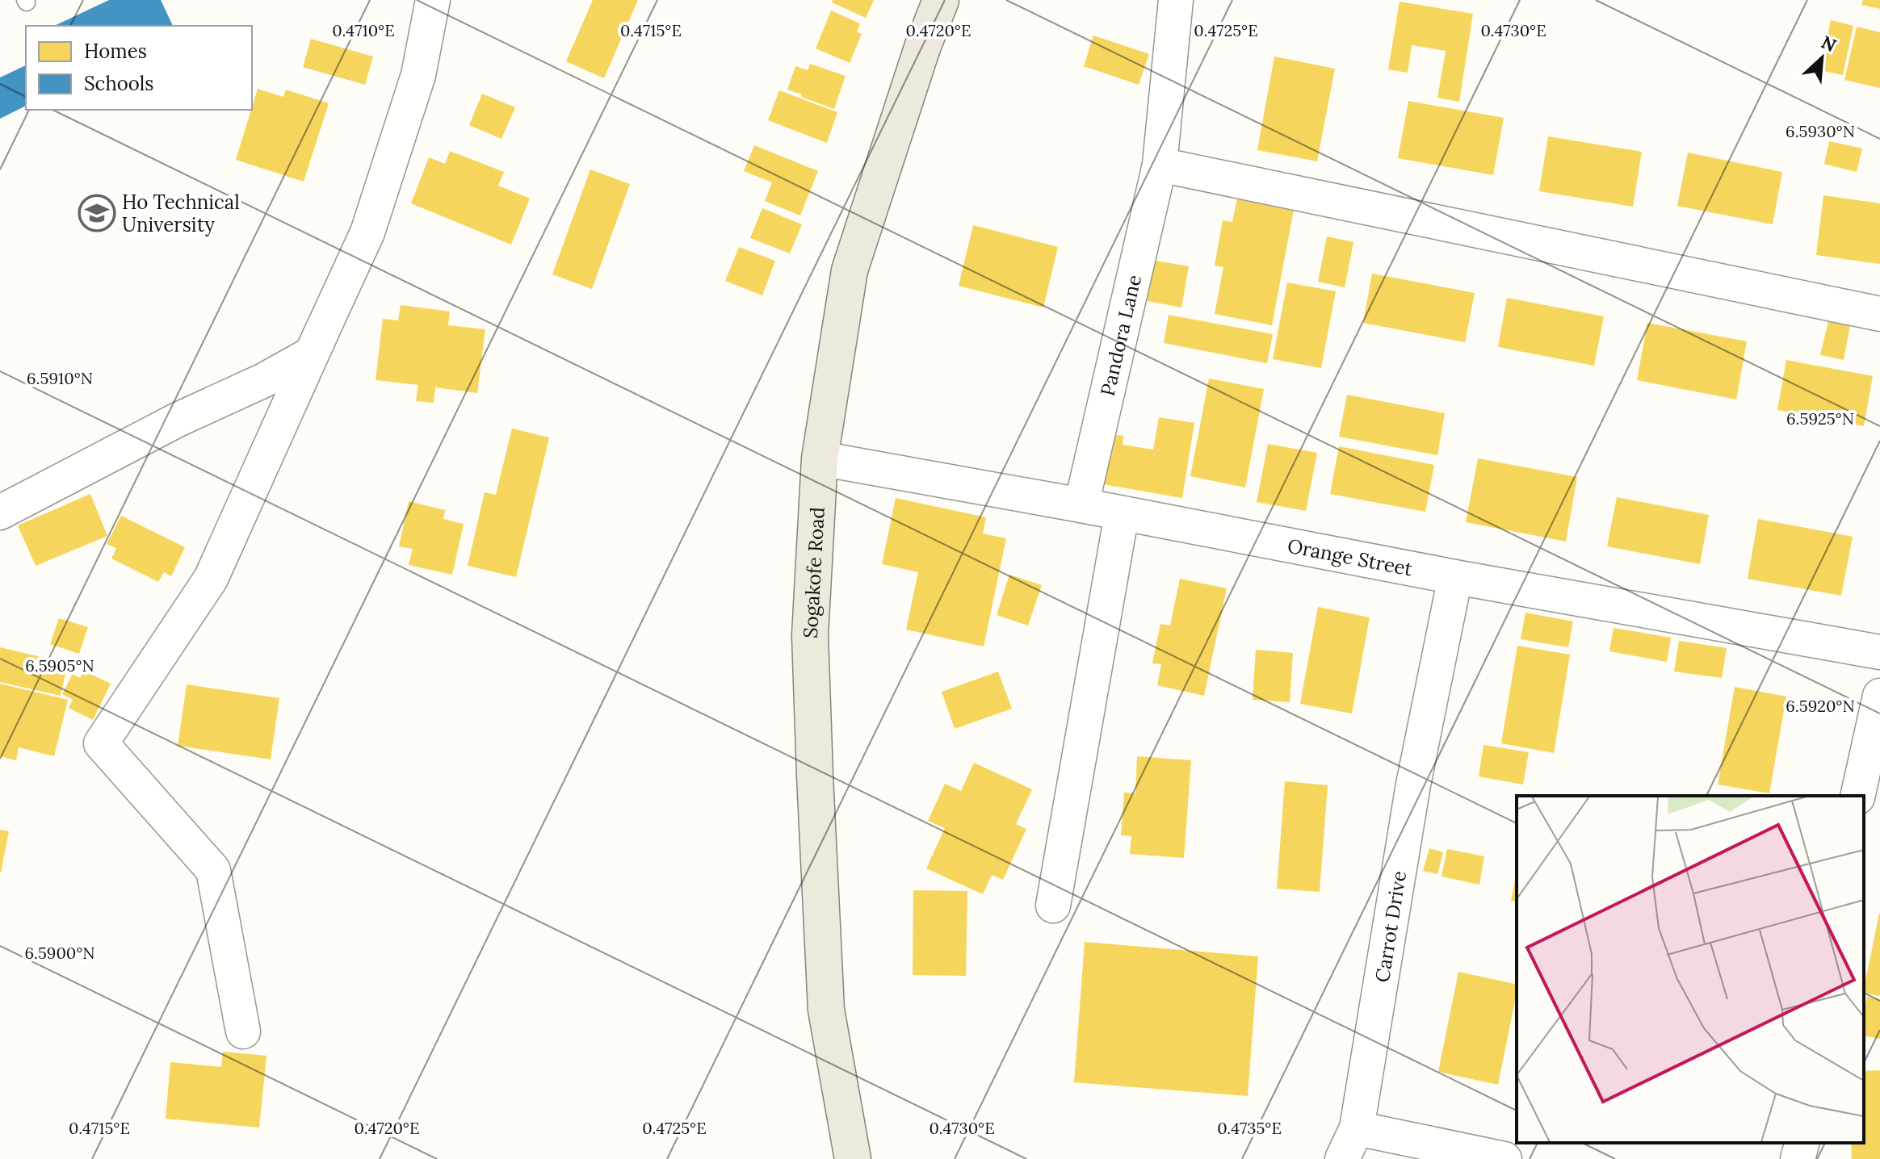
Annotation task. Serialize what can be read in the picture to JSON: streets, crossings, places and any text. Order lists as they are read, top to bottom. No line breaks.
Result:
{"streets":{"main road":["Sogakofe Road"],"street":["Pandora Lane","Orange Street","Carrot Drive"]},"crossings":[["Pandora Lane","Orange Street"],["Orange Street","Sogakofe Road"],["Orange Street","Carrot Drive"]],"places":{"school or university":["Ho Technical University"]},"legend":["Homes","Schools"],"north":"top right","coordinates":["0.4710°E","0.4715°E","0.4720°E","0.4725°E","0.4730°E","6.5930°N","6.5910°N","6.5925°N","6.5905°N","6.5920°N","6.5900°N","0.4735°E"]}
